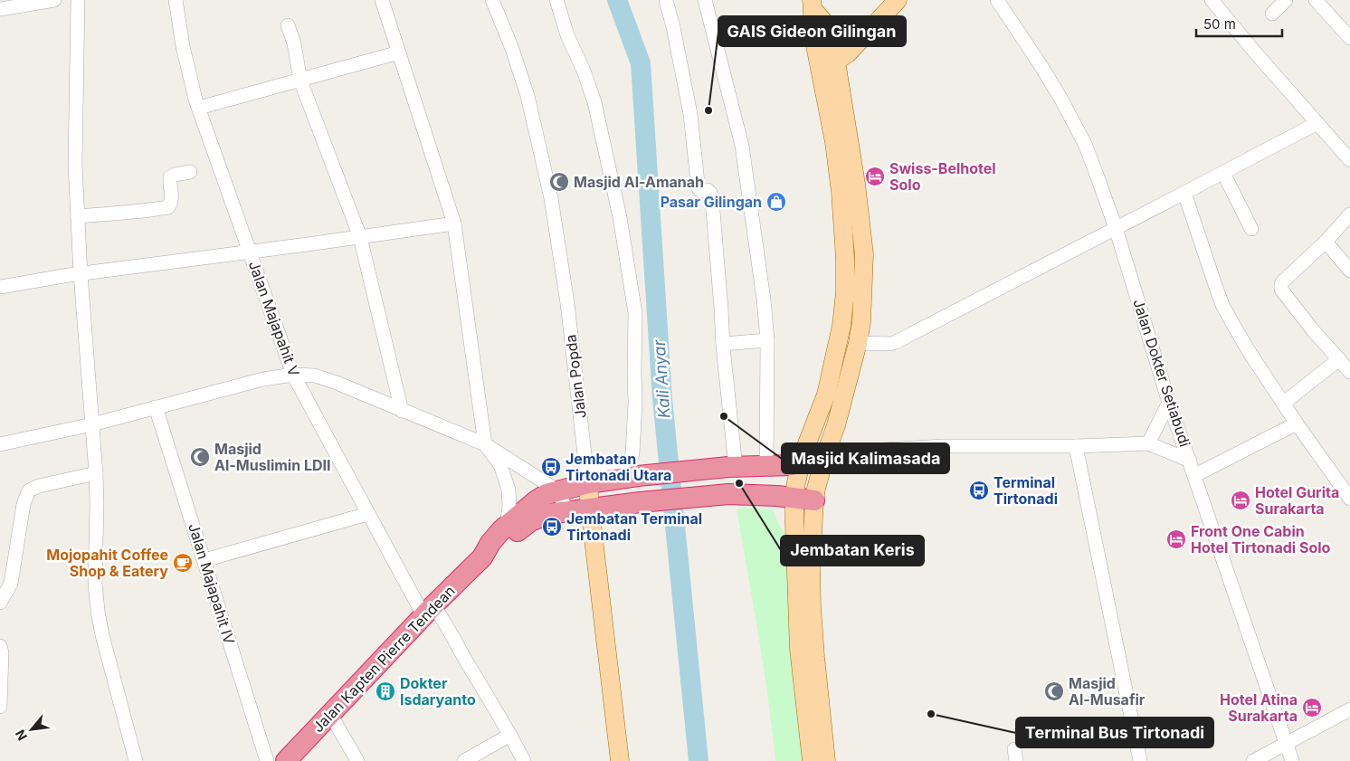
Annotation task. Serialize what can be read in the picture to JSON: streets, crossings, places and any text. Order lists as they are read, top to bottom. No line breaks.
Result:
{"streets":{"highway":["Jalan Kapten Pierre Tendean"],"main road":["Jalan Popda"],"street":["Jalan Majapahit V","Jalan Dokter Setiabudi","Jalan Majapahit IV"]},"crossings":[["Jalan Majapahit V","Jalan Kapten Pierre Tendean"],["Jalan Popda","Jalan Kapten Pierre Tendean"]],"water":["Kali Anyar"],"places":{"other":["GAIS Gideon Gilingan","Masjid Kalimasada","Jembatan Keris","Terminal Bus Tirtonadi"],"hotel":["Swiss-Belhotel Solo","Hotel Gurita Surakarta","Front One Cabin Hotel Tirtonadi Solo","Hotel Atina Surakarta"],"mosque":["Masjid Al-Amanah","Masjid Al-Muslimin LDII","Masjid Al-Musafir"],"shop":["Pasar Gilingan"],"bus stop":["Jembatan Tirtonadi Utara","Terminal Tirtonadi","Jembatan Terminal Tirtonadi"],"cafe":["Mojopahit Coffee Shop & Eatery"],"building":["Dokter Isdaryanto"]},"scale_bar":"50 m","north":"bottom left"}
